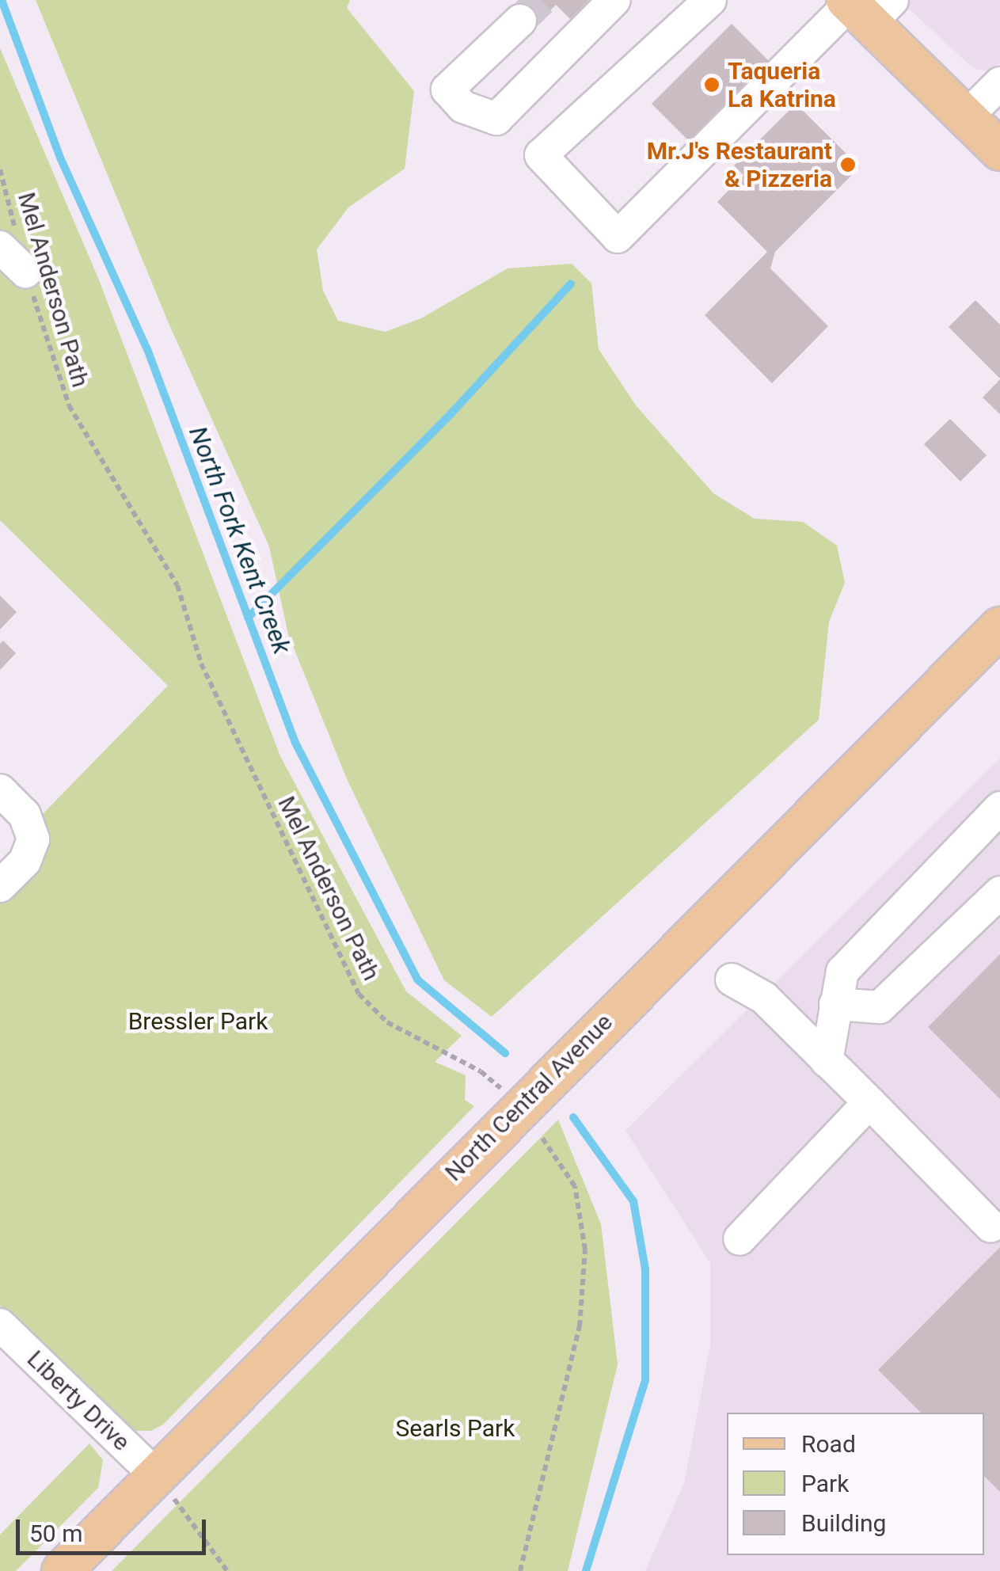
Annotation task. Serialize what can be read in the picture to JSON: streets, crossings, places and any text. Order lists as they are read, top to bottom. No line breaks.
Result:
{"streets":{"main road":["North Central Avenue"],"street":["Liberty Drive"],"path":["Mel Anderson Path"]},"crossings":[["Mel Anderson Path","North Central Avenue"],["North Central Avenue","Liberty Drive"]],"water":["North Fork Kent Creek"],"parks":["Bressler Park","Searls Park"],"places":["Taqueria La Katrina","Mr.J's Restaurant & Pizzeria"],"legend":["Road","Park","Building"],"scale_bar":"50 m"}
